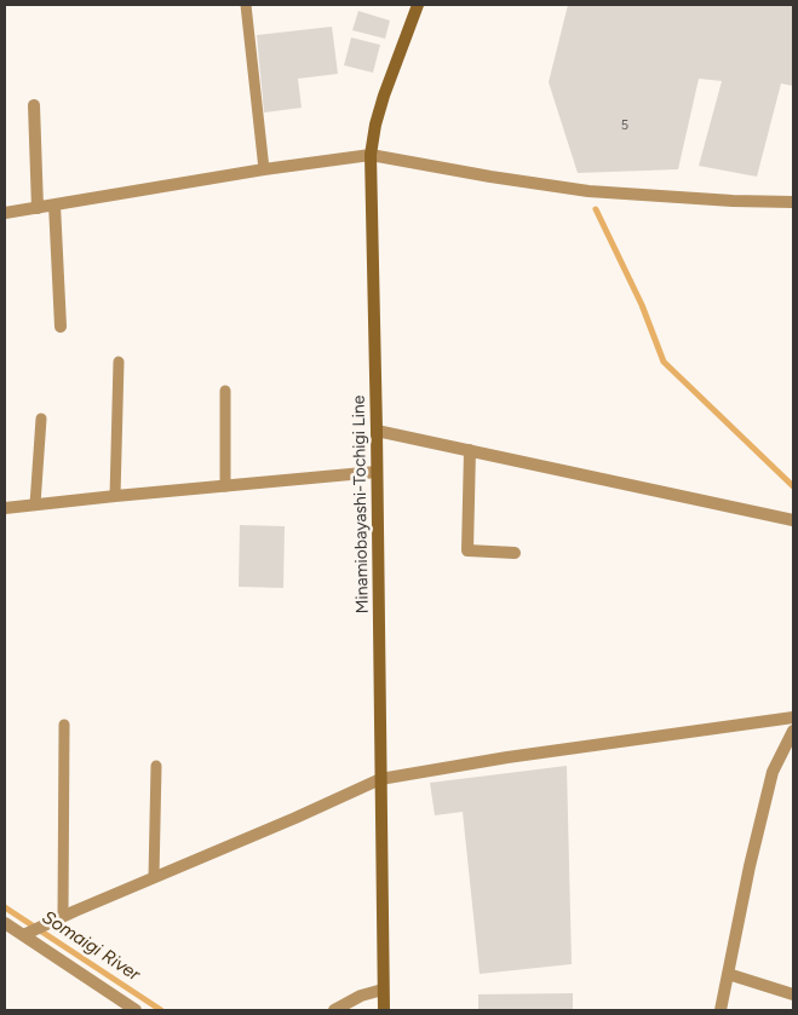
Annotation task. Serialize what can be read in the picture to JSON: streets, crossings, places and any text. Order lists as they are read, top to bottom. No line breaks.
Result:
{"streets":{"main road":["Minamiobayashi-Tochigi Line"]},"water":["Somaigi River"],"house_numbers":["5"]}
